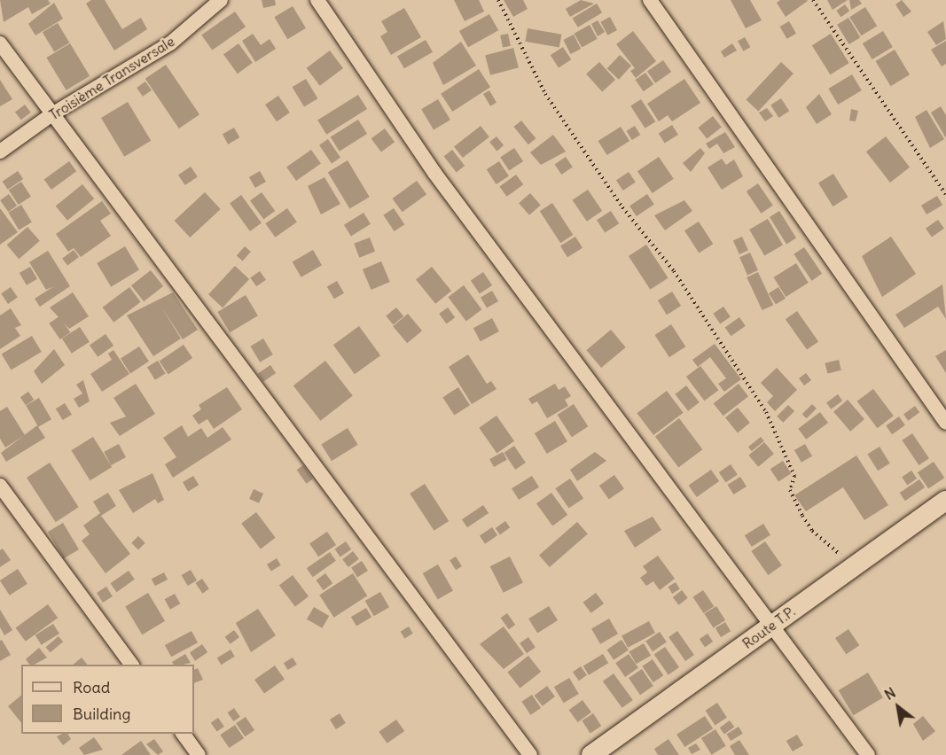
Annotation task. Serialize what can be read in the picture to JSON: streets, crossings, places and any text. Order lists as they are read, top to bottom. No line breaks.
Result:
{"streets":{"street":["Troisième Transversale","Route T.P."]},"legend":["Road","Building"],"north":"top left"}
